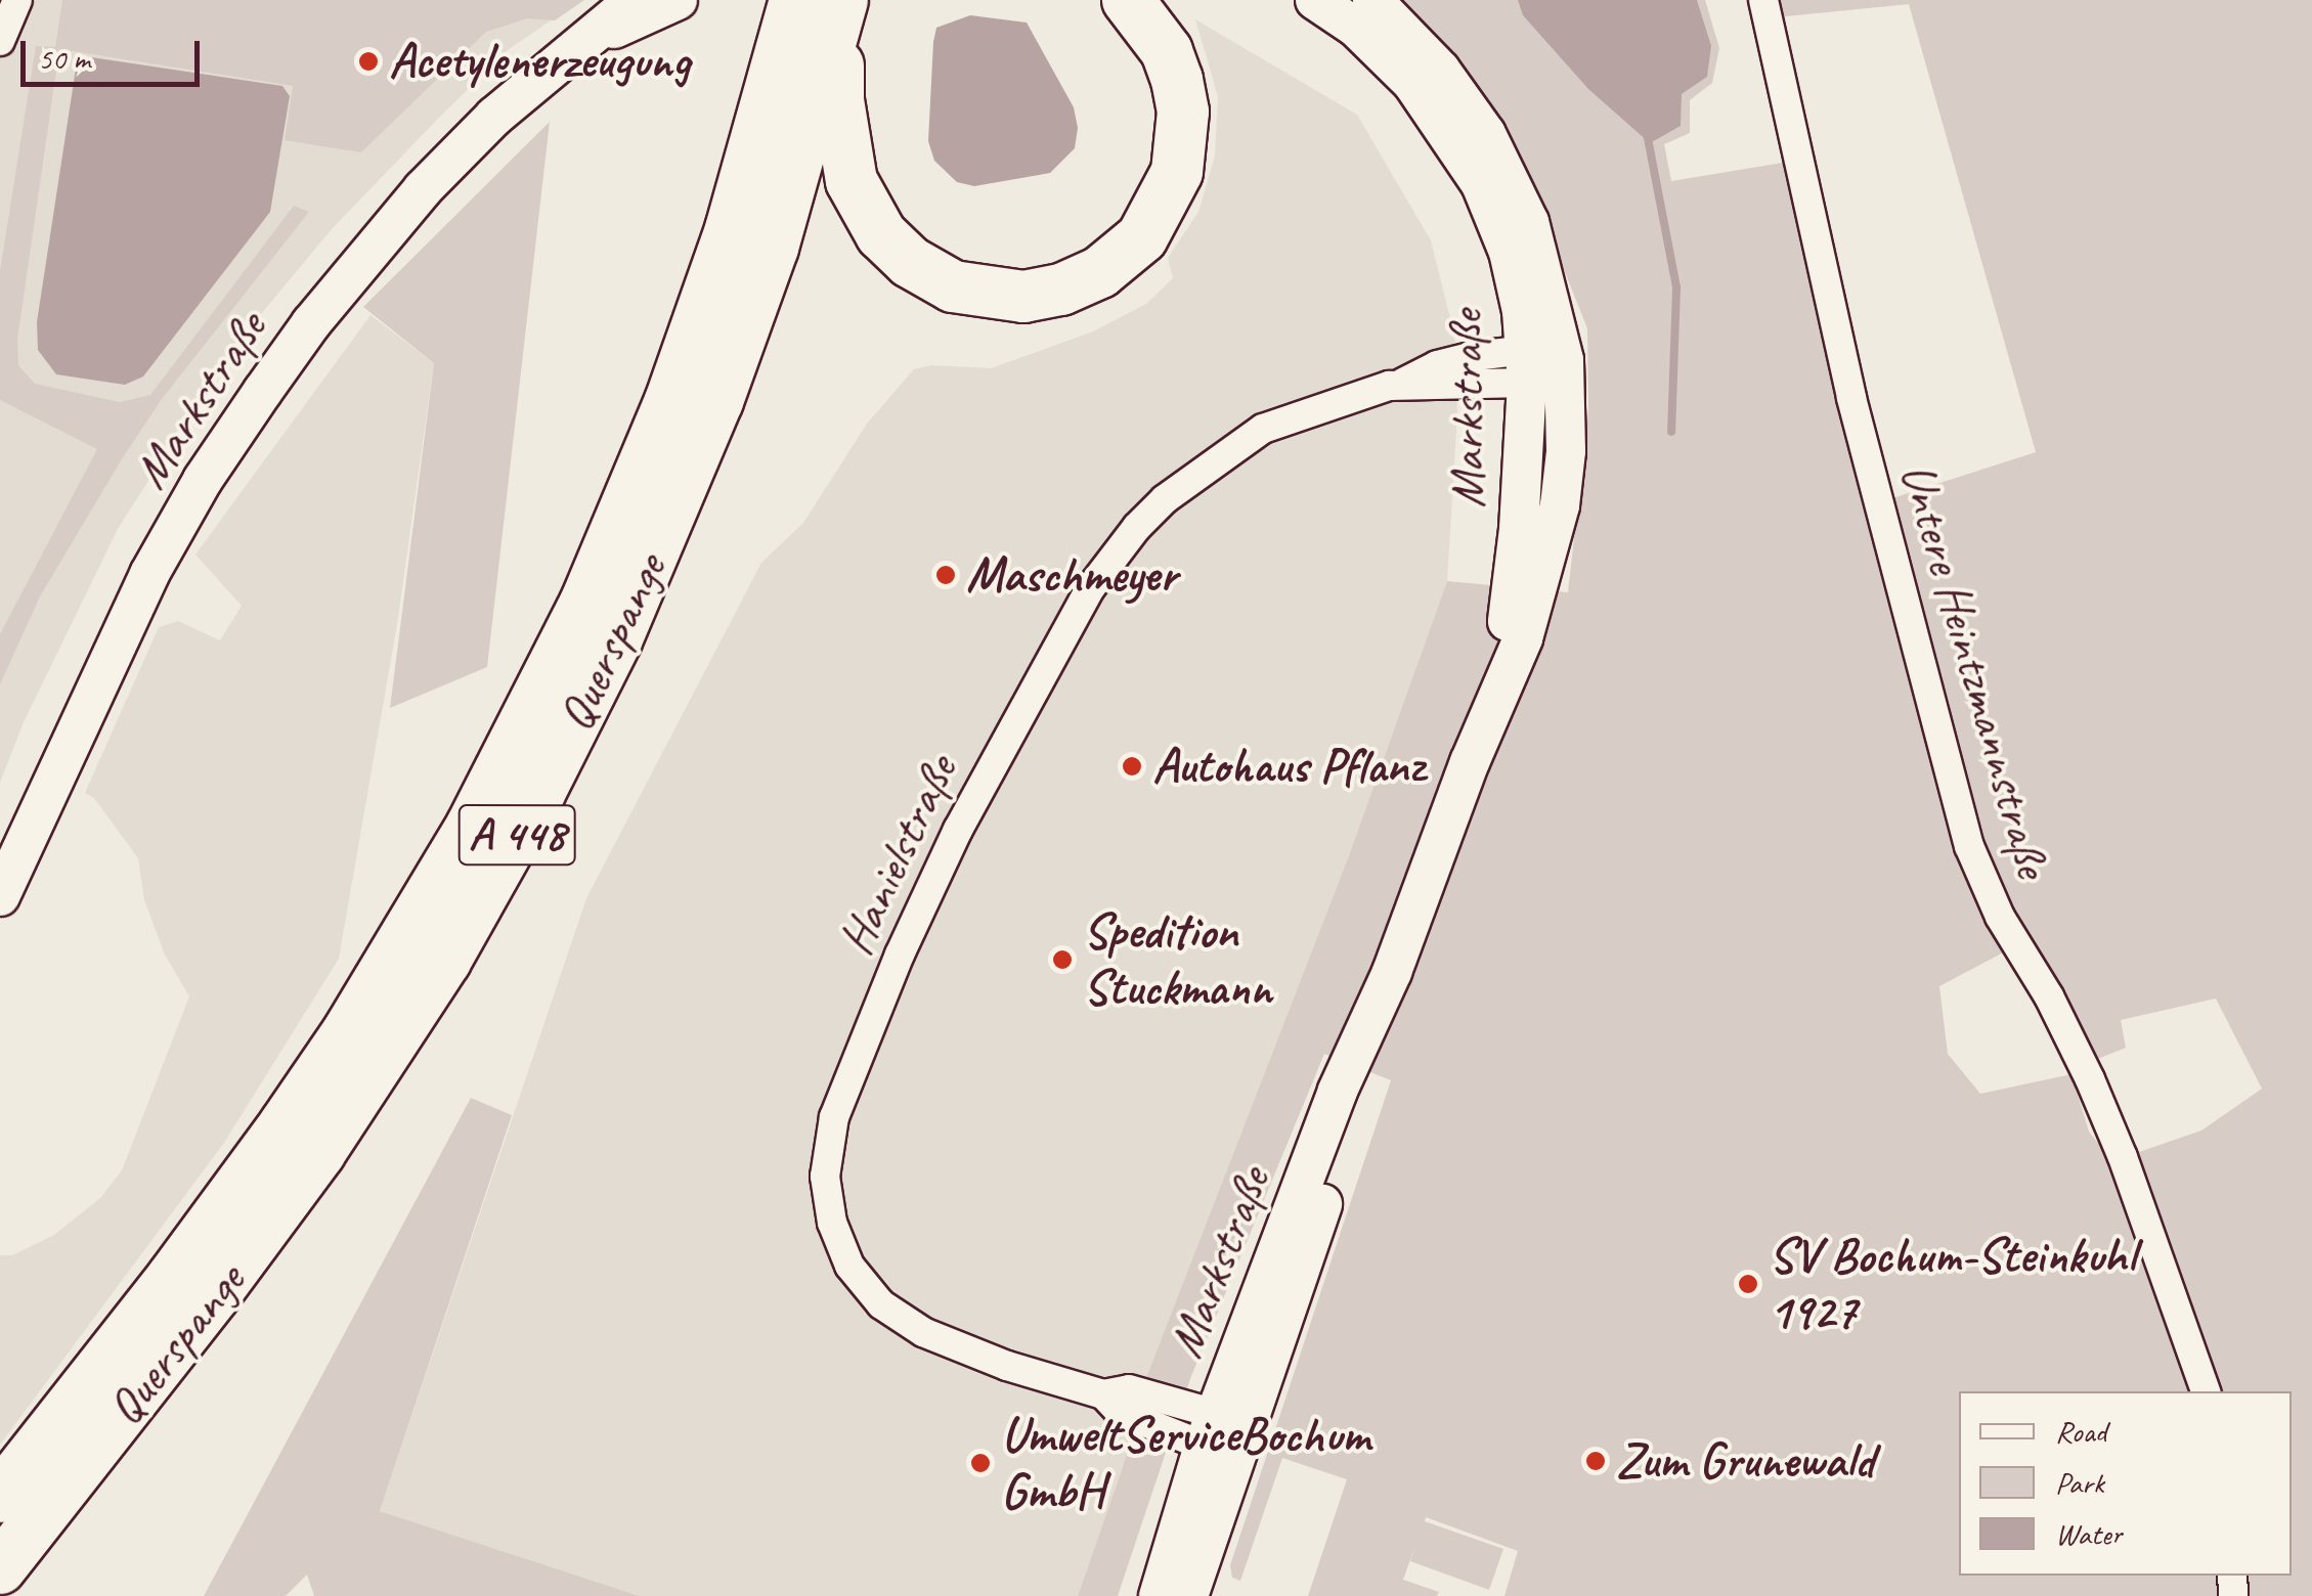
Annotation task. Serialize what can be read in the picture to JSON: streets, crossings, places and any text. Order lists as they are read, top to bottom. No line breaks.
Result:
{"streets":{"highway":["Querspange","A 448"],"main road":["Markstraße"],"street":["Untere Heintzmannstraße","Hanielstraße"]},"crossings":[["Markstraße","Hanielstraße"]],"places":["Acetylenerzeugung","Maschmeyer","Autohaus Pflanz","Spedition Stuckmann","SV Bochum-Steinkuhl 1927","Zum Grunewald","UmweltServiceBochum GmbH"],"legend":["Road","Park","Water"],"scale_bar":"50 m"}
